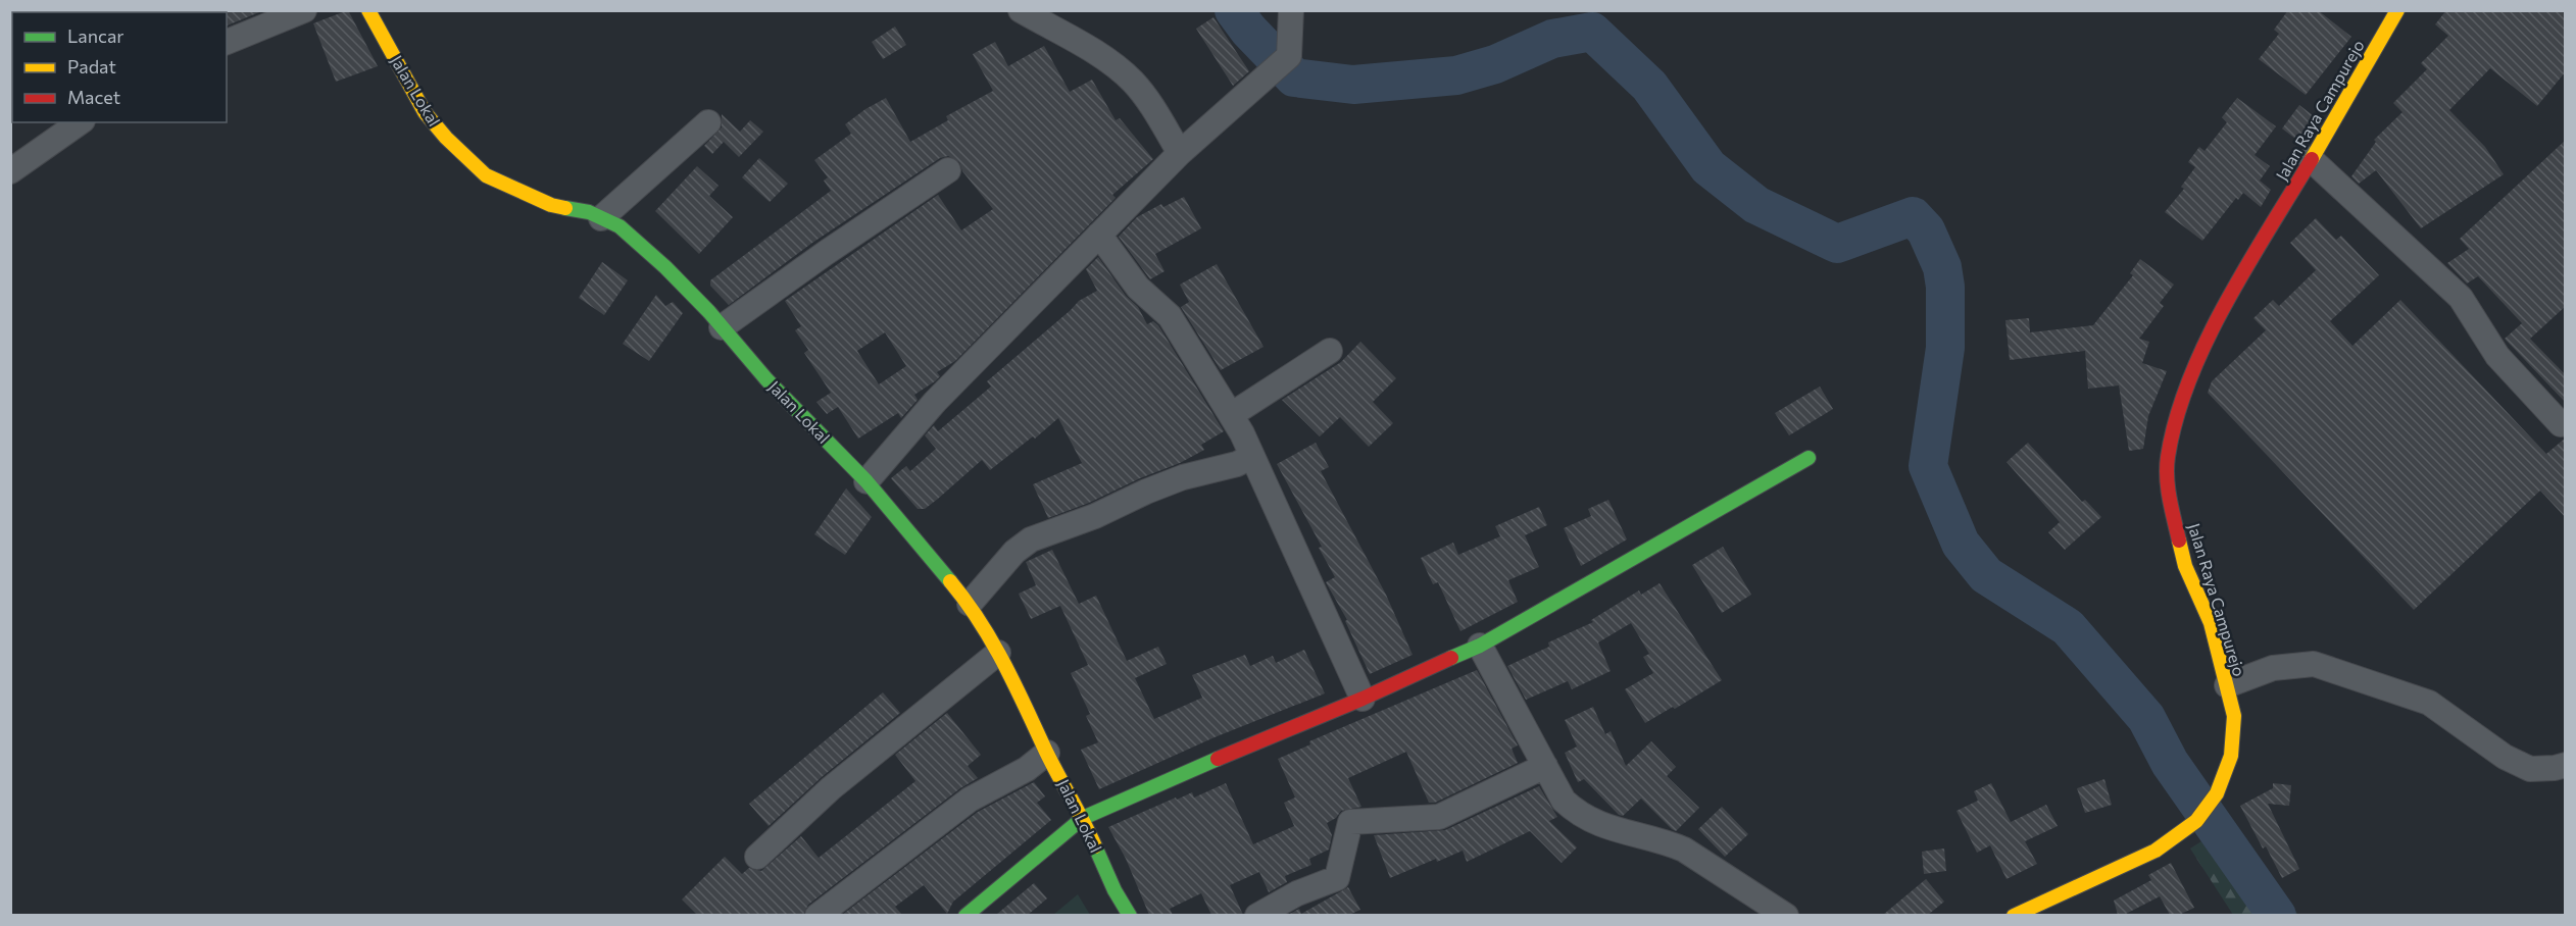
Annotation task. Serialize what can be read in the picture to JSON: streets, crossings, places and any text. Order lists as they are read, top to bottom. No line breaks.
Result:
{"streets":{"street":["Jalan Lokal","Jalan Raya Campurejo"]},"legend":["Lancar","Padat","Macet"]}
